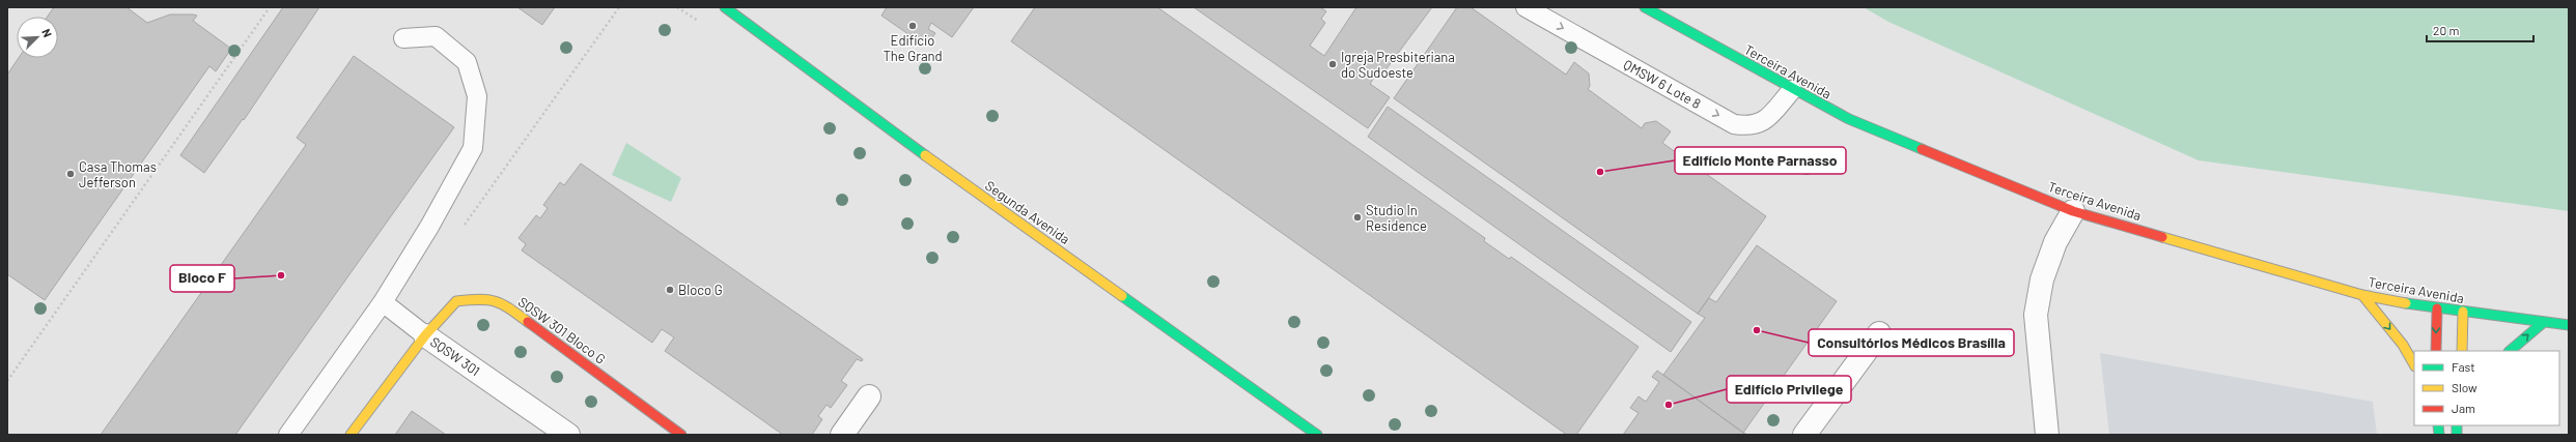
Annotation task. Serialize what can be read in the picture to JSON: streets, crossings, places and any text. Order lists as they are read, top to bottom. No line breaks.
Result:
{"streets":{"street":["Terceira Avenida","Segunda Avenida","SQSW 301 Bloco G","SQSW 301"],"lane":["QMSW 6 Lote 8"]},"crossings":[["Terceira Avenida","QMSW 6 Lote 8"],["SQSW 301 Bloco G","SQSW 301"]],"one_way":["QMSW 6 Lote 8"],"places":["Edifício The Grand","Igreja Presbiteriana do Sudoeste","Edifício Monte Parnasso","Casa Thomas Jefferson","Studio In Residence","Bloco F","Bloco G","Consultórios Médicos Brasília","Edifício Privilege"],"legend":["Fast","Slow","Jam"],"scale_bar":"20 m","north":"top right"}
